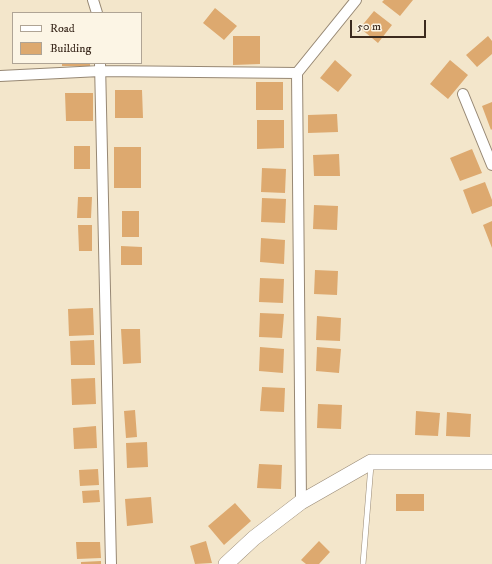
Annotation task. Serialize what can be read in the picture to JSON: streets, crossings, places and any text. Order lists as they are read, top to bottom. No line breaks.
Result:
{"legend":["Road","Building"],"scale_bar":"50 m"}
